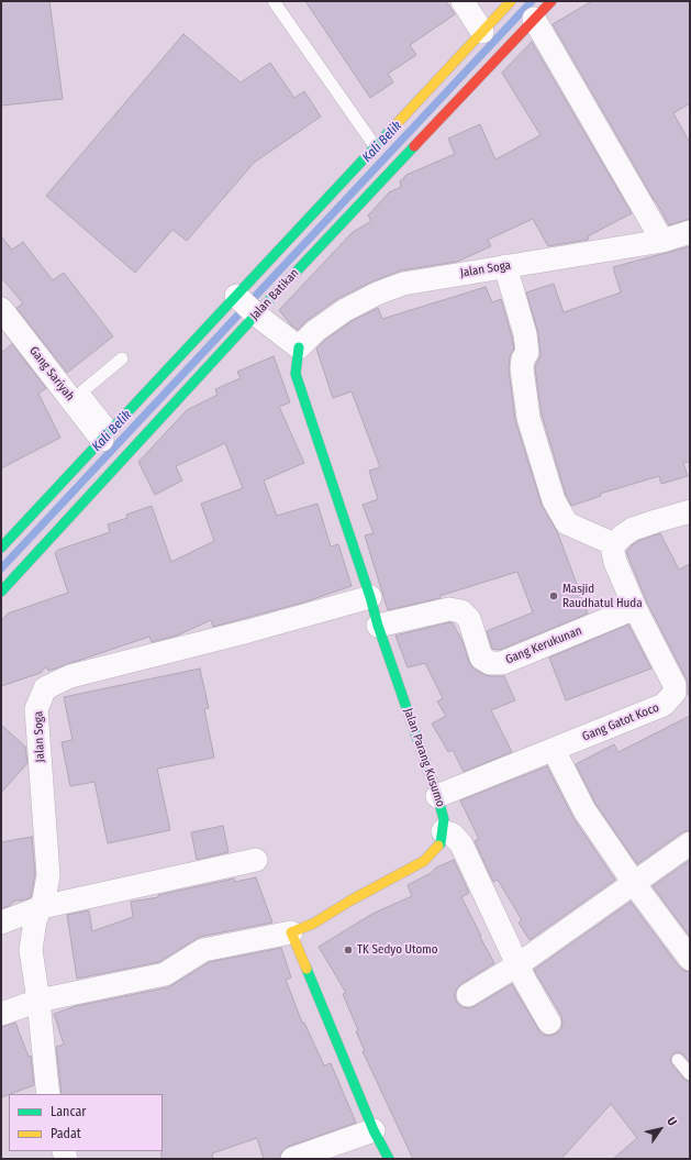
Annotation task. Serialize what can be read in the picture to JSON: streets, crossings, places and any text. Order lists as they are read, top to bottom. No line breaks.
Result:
{"streets":{"main road":["Jalan Batikan","Jalan Parang Kusumo"],"street":["Jalan Soga","Gang Sariyah","Gang Kerukunan","Gang Gatot Koco"]},"crossings":[["Jalan Soga","Jalan Parang Kusumo"],["Gang Kerukunan","Gang Gatot Koco"],["Gang Kerukunan","Jalan Parang Kusumo"],["Gang Gatot Koco","Jalan Parang Kusumo"]],"water":["Kali Belik"],"places":["Masjid Raudhatul Huda","TK Sedyo Utomo"],"legend":["Lancar","Padat"],"north":"top right"}
